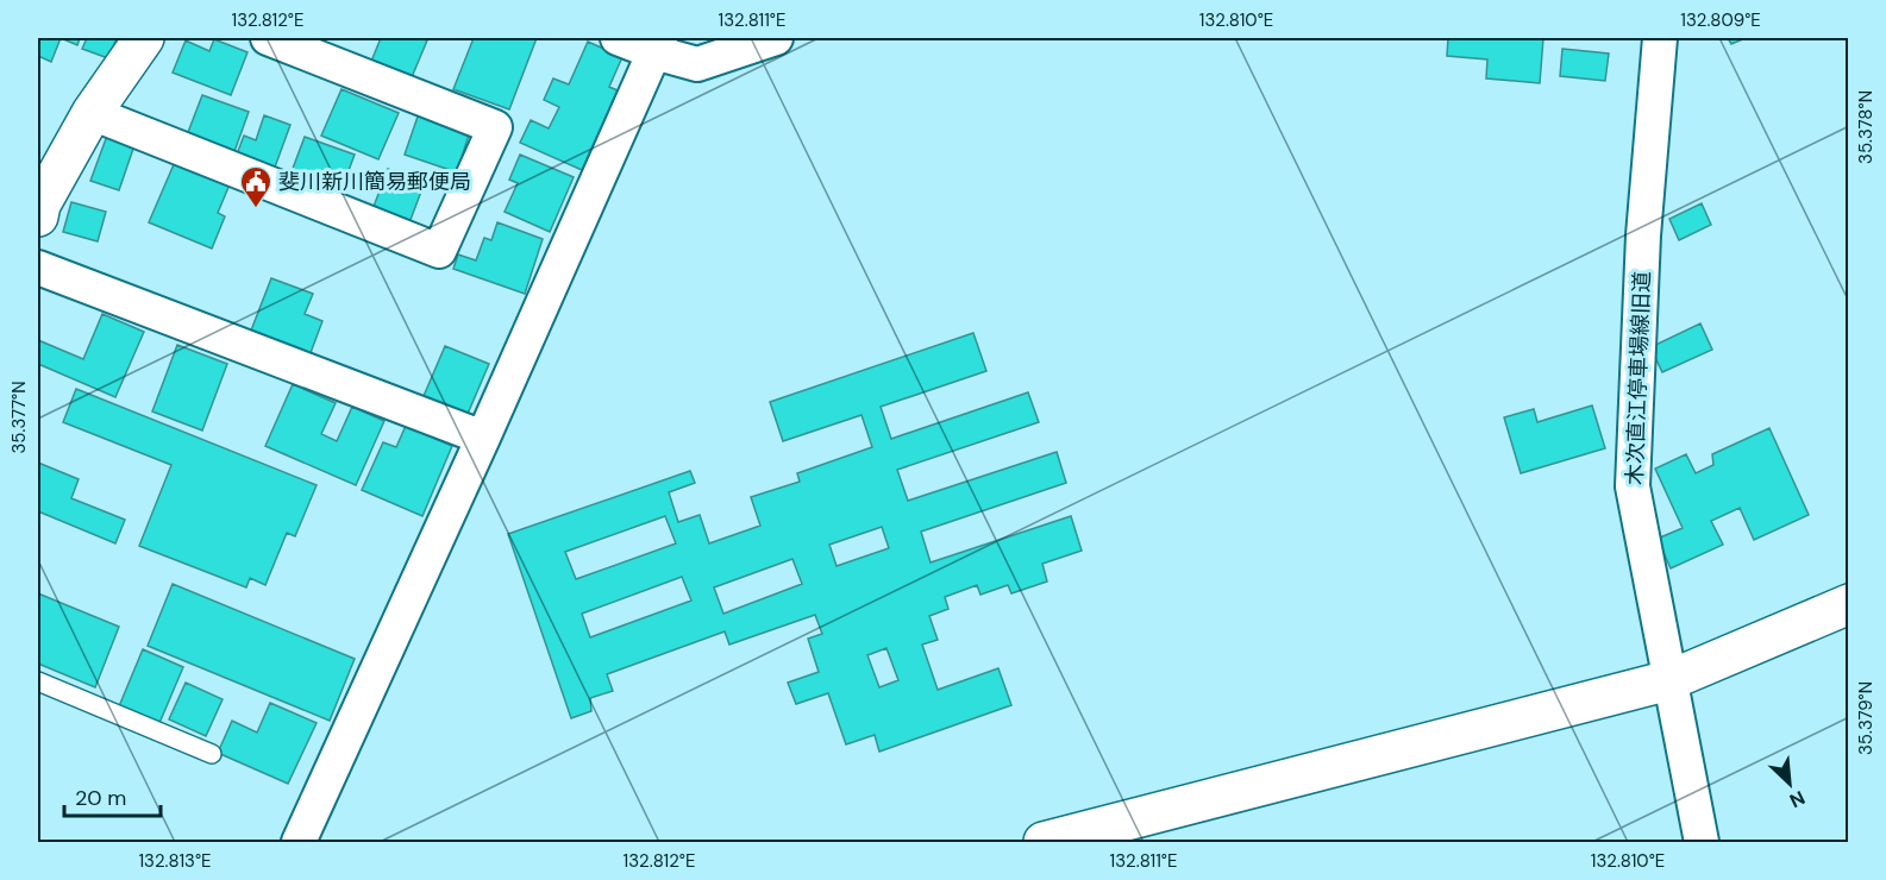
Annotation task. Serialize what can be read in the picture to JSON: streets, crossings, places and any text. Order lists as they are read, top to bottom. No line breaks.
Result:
{"streets":{"street":["木次直江停車場線旧道"]},"places":{"public building":["斐川新川簡易郵便局"]},"scale_bar":"20 m","north":"bottom right","coordinates":["132.812°E","132.811°E","132.810°E","132.809°E","35.378°N","35.377°N","35.379°N","132.813°E"]}
